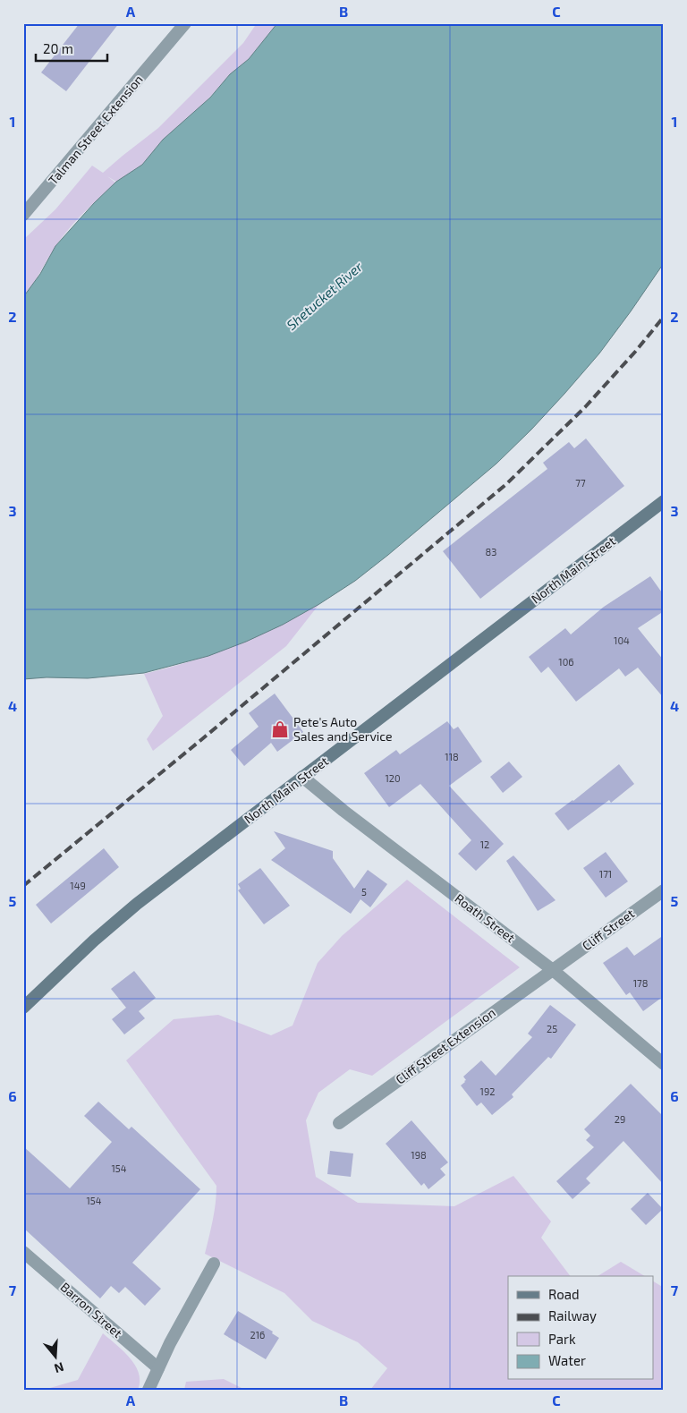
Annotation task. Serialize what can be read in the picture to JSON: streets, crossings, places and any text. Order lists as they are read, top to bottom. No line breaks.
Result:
{"streets":{"main road":["North Main Street"],"street":["Talman Street Extension","Roath Street","Cliff Street","Cliff Street Extension","Barron Street"]},"crossings":[["North Main Street","Roath Street"],["Roath Street","Cliff Street"],["Roath Street","Cliff Street Extension"],["Cliff Street","Cliff Street Extension"]],"water":["Shetucket River"],"places":{"shop":["Pete's Auto Sales and Service"]},"house_numbers":["77","83","104","106","118","120","12","171","149","5","178","25","192","29","198","154","154","216"],"legend":["Road","Railway","Park","Water"],"scale_bar":"20 m","north":"bottom","grid":{"columns":["A","B","C"],"rows":["1","2","3","4","5","6","7"]}}
